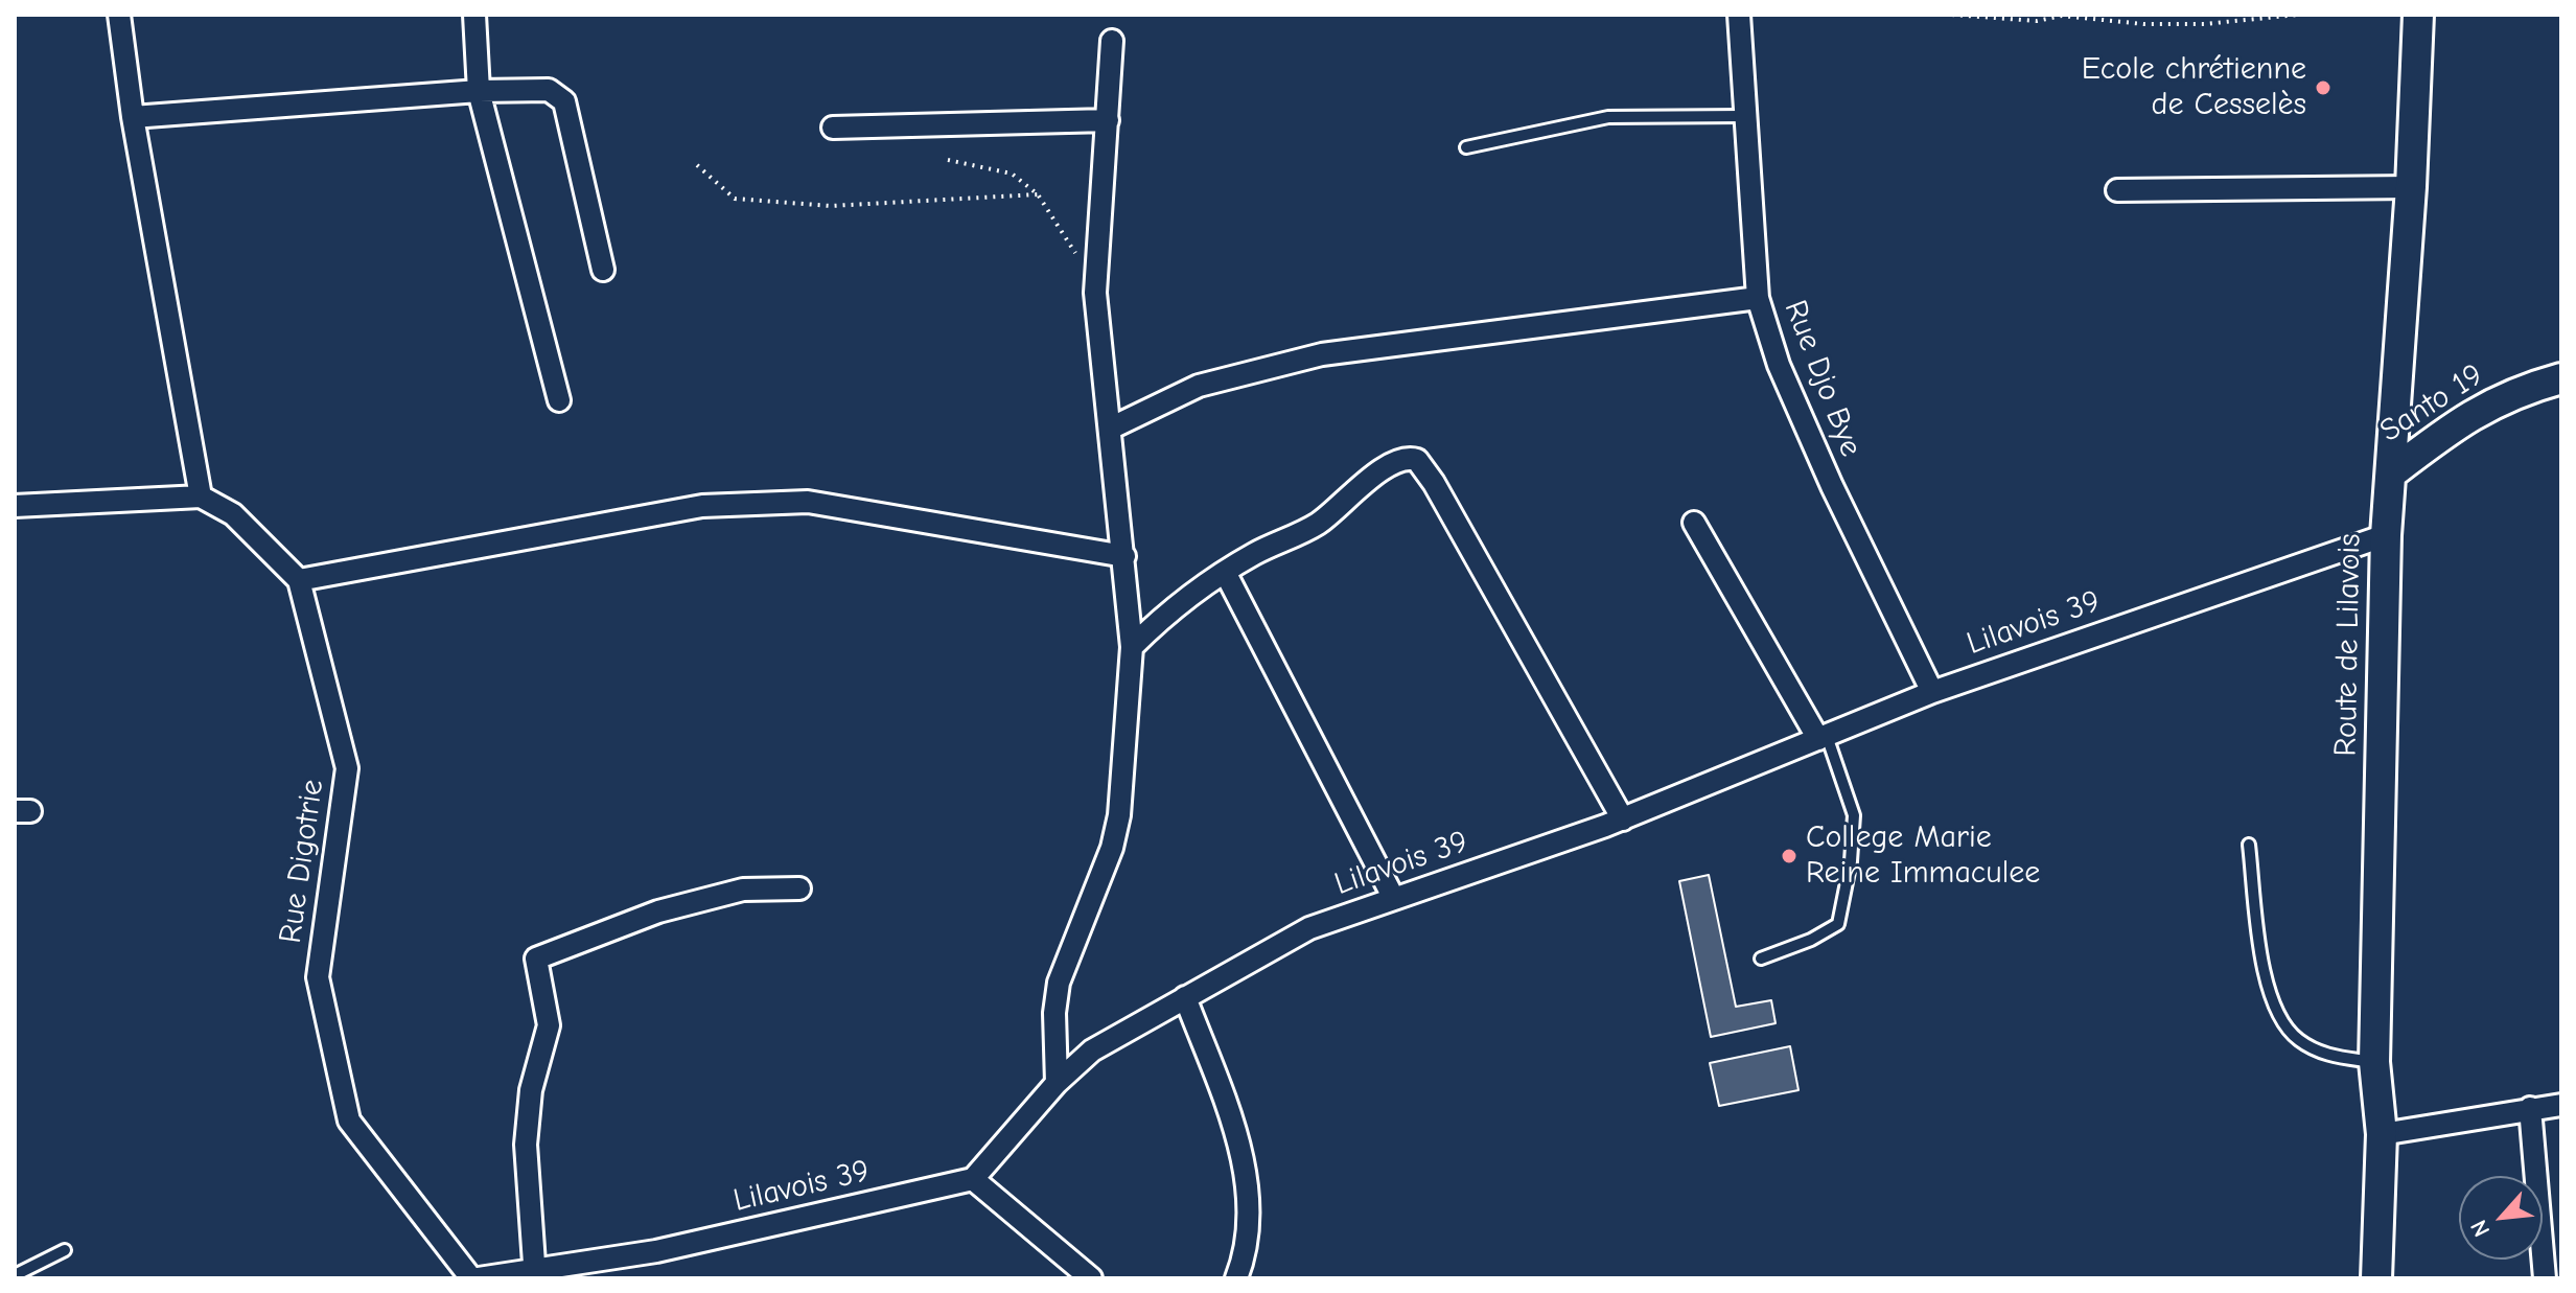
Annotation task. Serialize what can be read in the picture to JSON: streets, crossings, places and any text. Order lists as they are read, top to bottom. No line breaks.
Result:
{"streets":{"main road":["Santo 19","Route de Lilavois"],"street":["Rue Djo Bye","Lilavois 39","Rue Digotrie"]},"crossings":[["Rue Djo Bye","Lilavois 39"],["Santo 19","Route de Lilavois"],["Lilavois 39","Route de Lilavois"]],"places":["Ecole chrétienne de Cesselès","College Marie Reine Immaculee"],"north":"bottom left"}
